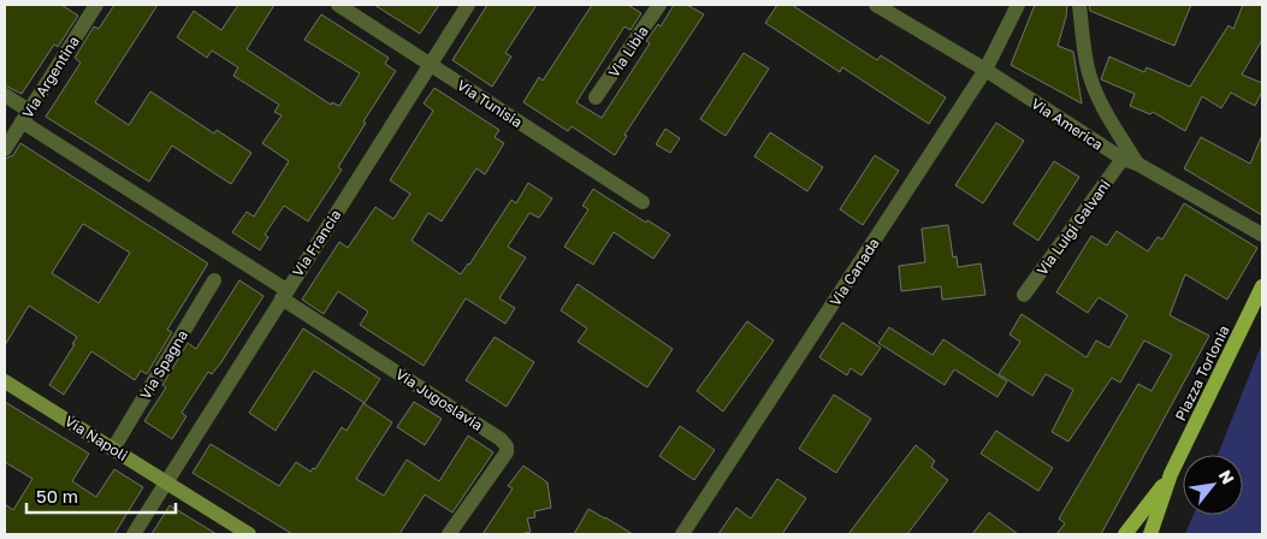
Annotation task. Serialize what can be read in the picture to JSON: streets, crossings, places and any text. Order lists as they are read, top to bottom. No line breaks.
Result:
{"streets":{"main road":["Piazza Torlonia","Via Napoli"],"street":["Via Libia","Via Argentina","Via Tunisia","Via America","Via Luigi Galvani","Via Francia","Via Canada","Via Spagna","Via Jugoslavia"]},"crossings":[["Via Argentina","Via Jugoslavia"],["Via Tunisia","Via Francia"],["Via America","Via Luigi Galvani"],["Via America","Via Canada"],["Via Francia","Via Jugoslavia"],["Via Francia","Via Napoli"],["Via Spagna","Via Napoli"]],"scale_bar":"50 m","north":"top right"}
